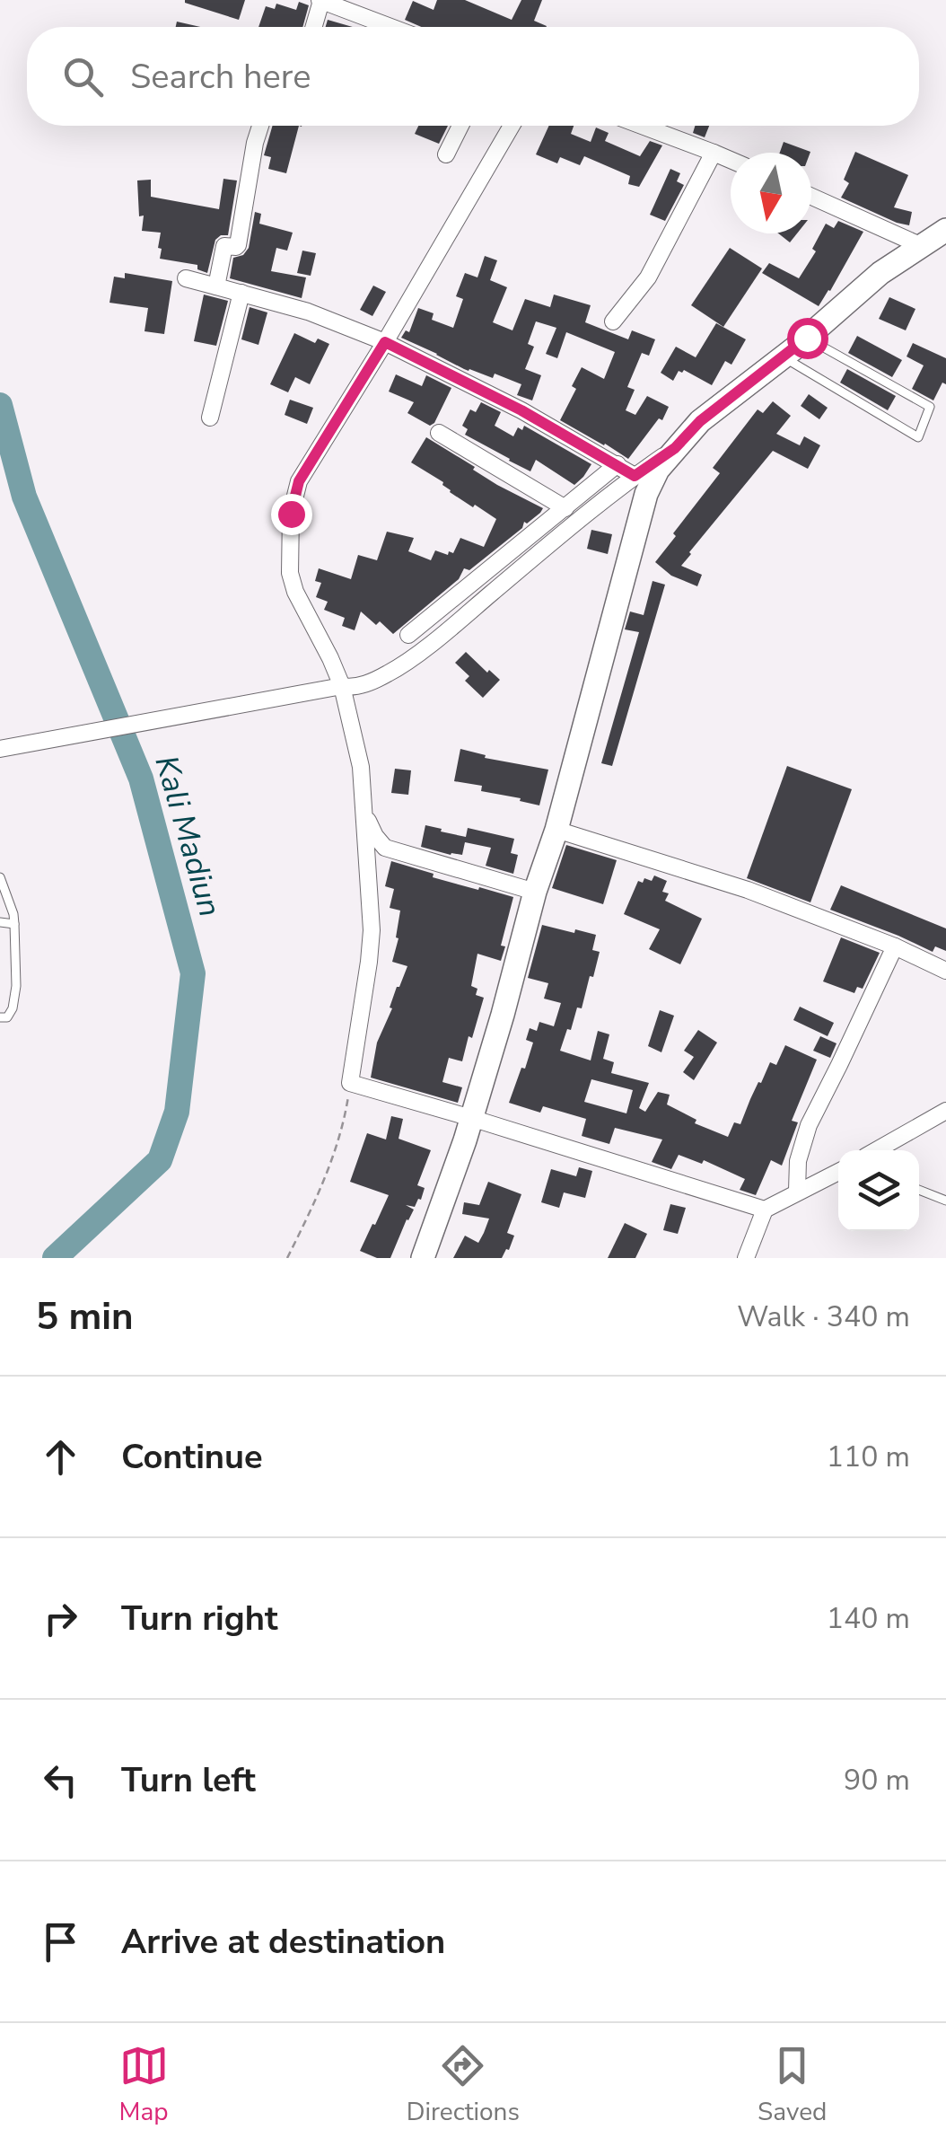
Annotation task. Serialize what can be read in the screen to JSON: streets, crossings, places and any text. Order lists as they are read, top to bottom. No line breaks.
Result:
{"water":["Kali Madiun"],"north":"bottom","page":{"search":"Search here","heading":["5 min","Walk · 340 m"],"list":[["Continue","110 m"],["Turn right","140 m"],["Turn left","90 m"],"Arrive at destination"],"nav":["Map","Directions","Saved"]}}
